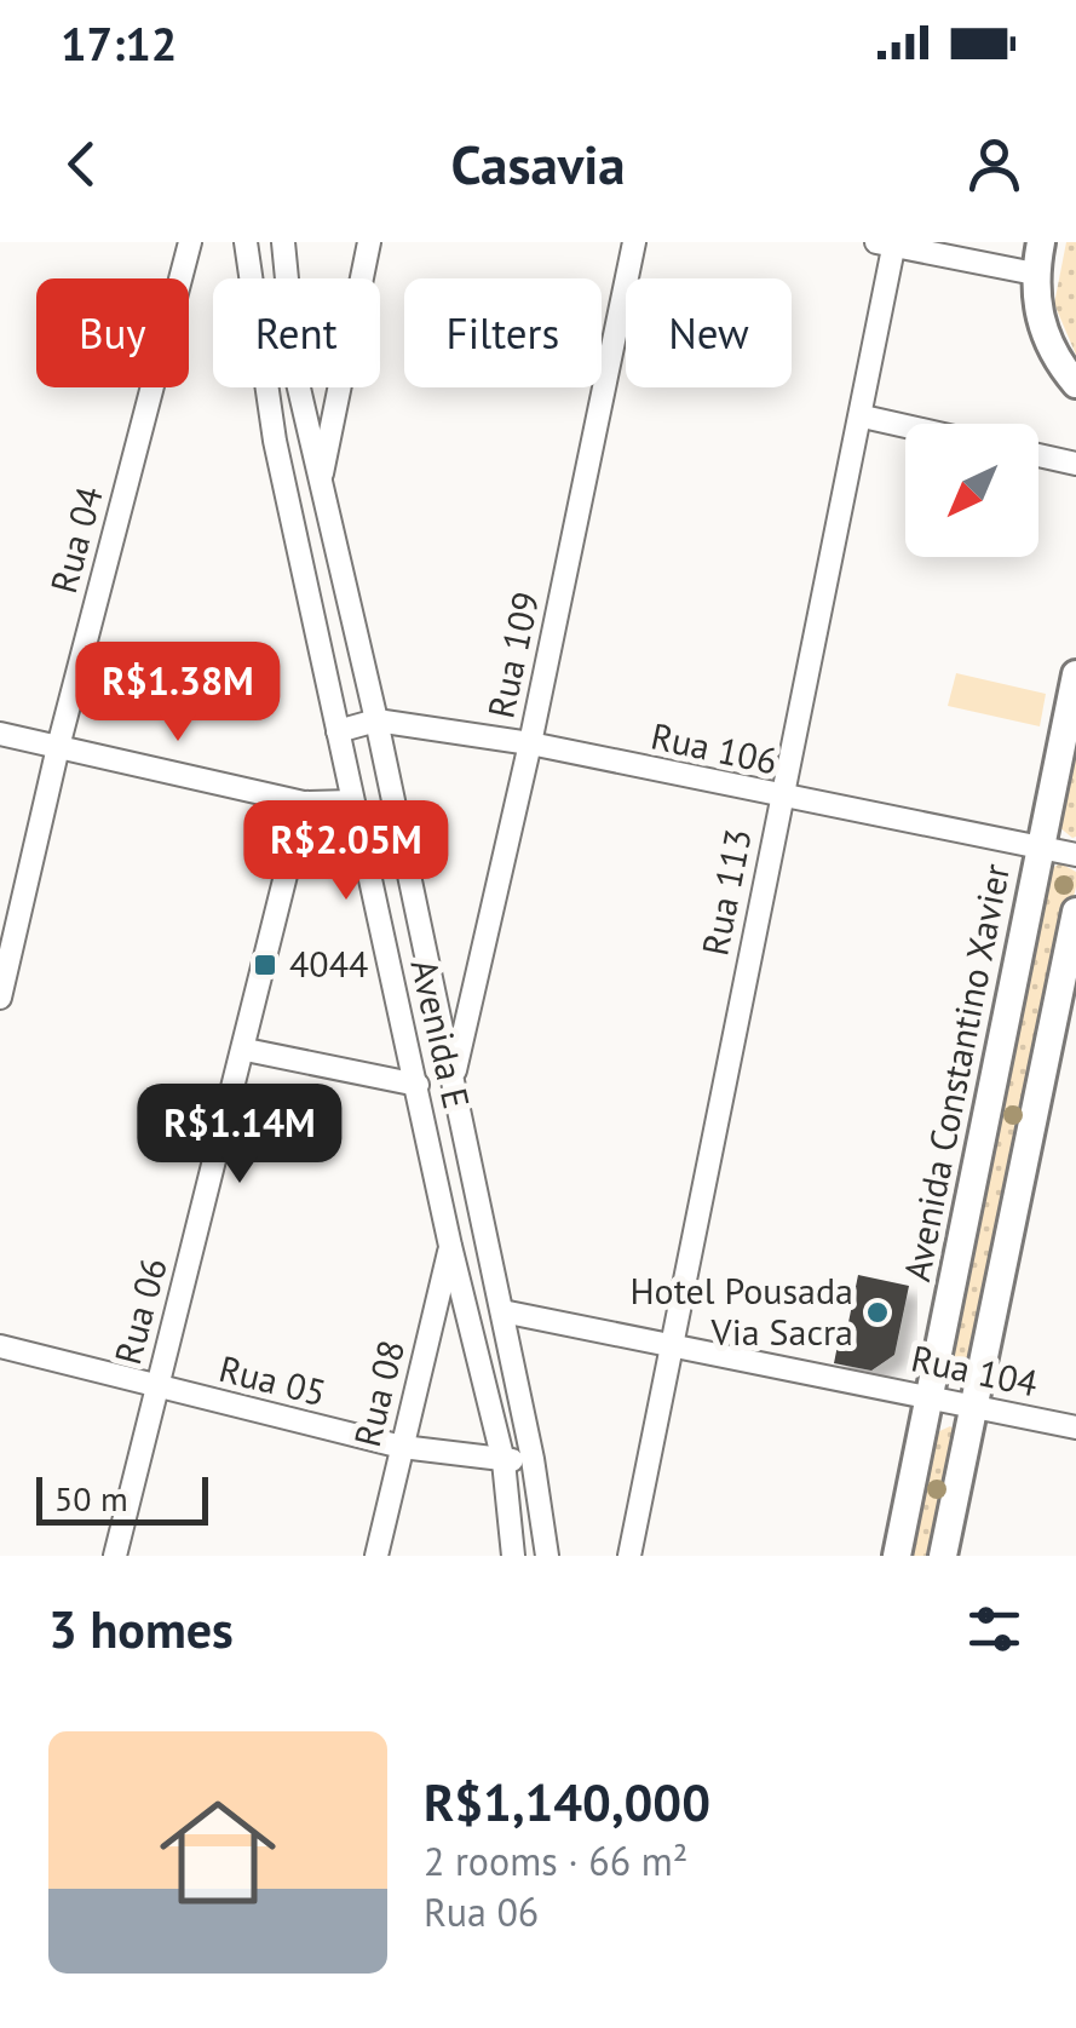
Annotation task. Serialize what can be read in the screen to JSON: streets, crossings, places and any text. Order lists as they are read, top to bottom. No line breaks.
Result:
{"streets":{"street":["Rua 04","Rua 109","Rua 106","Rua 113","Avenida E","Avenida Constantino Xavier","Rua 06","Rua 104","Rua 05","Rua 08"]},"crossings":[["Rua 109","Rua 106"],["Rua 109","Avenida E"],["Rua 106","Rua 113"],["Rua 106","Avenida E"],["Rua 106","Avenida Constantino Xavier"],["Rua 113","Rua 104"],["Avenida E","Rua 104"],["Avenida E","Rua 05"],["Avenida E","Rua 08"],["Avenida Constantino Xavier","Rua 104"],["Rua 06","Rua 05"],["Rua 05","Rua 08"]],"places":{"transit":["4044"],"other":["Hotel Pousada Via Sacra"]},"scale_bar":"50 m","north":"bottom left","page":{"status":"17:12","header":"Casavia","chip":["Buy","Rent","Filters","New"],"price":["R$1.38M","R$2.05M","R$1.14M"],"scale":"50 m","heading":"3 homes","list":[{"name":"R$1,140,000","note":"2 rooms · 66 m² · Rua 06"}]}}
